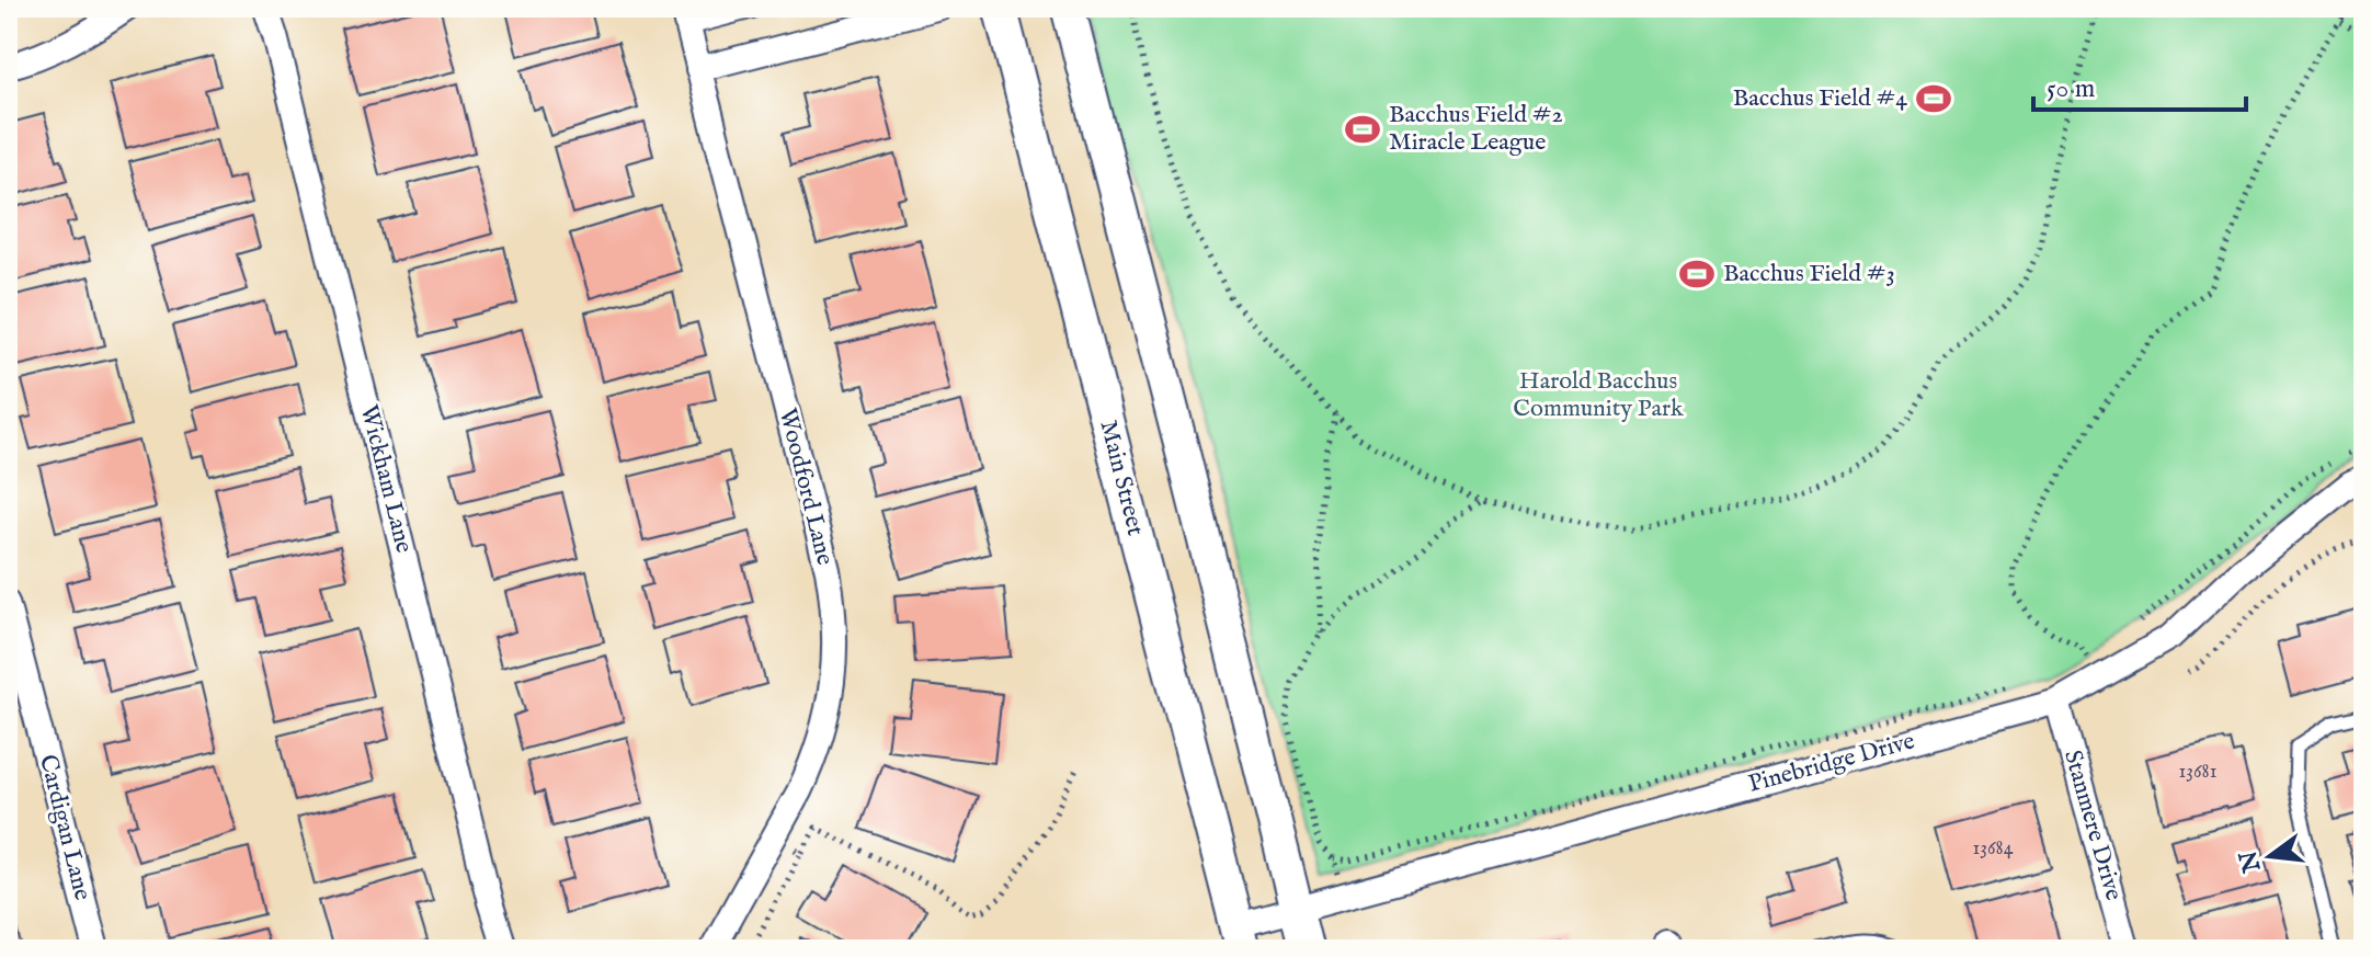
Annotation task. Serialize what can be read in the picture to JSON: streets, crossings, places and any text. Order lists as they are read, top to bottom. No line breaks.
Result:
{"streets":{"main road":["Main Street"],"street":["Wickham Lane","Woodford Lane","Pinebridge Drive","Stanmere Drive","Cardigan Lane"]},"crossings":[["Main Street","Pinebridge Drive"],["Pinebridge Drive","Stanmere Drive"]],"parks":["Harold Bacchus Community Park"],"places":{"sports":["Bacchus Field #4","Bacchus Field #2 Miracle League","Bacchus Field #3"]},"house_numbers":["13681","13684"],"scale_bar":"50 m","north":"left"}
